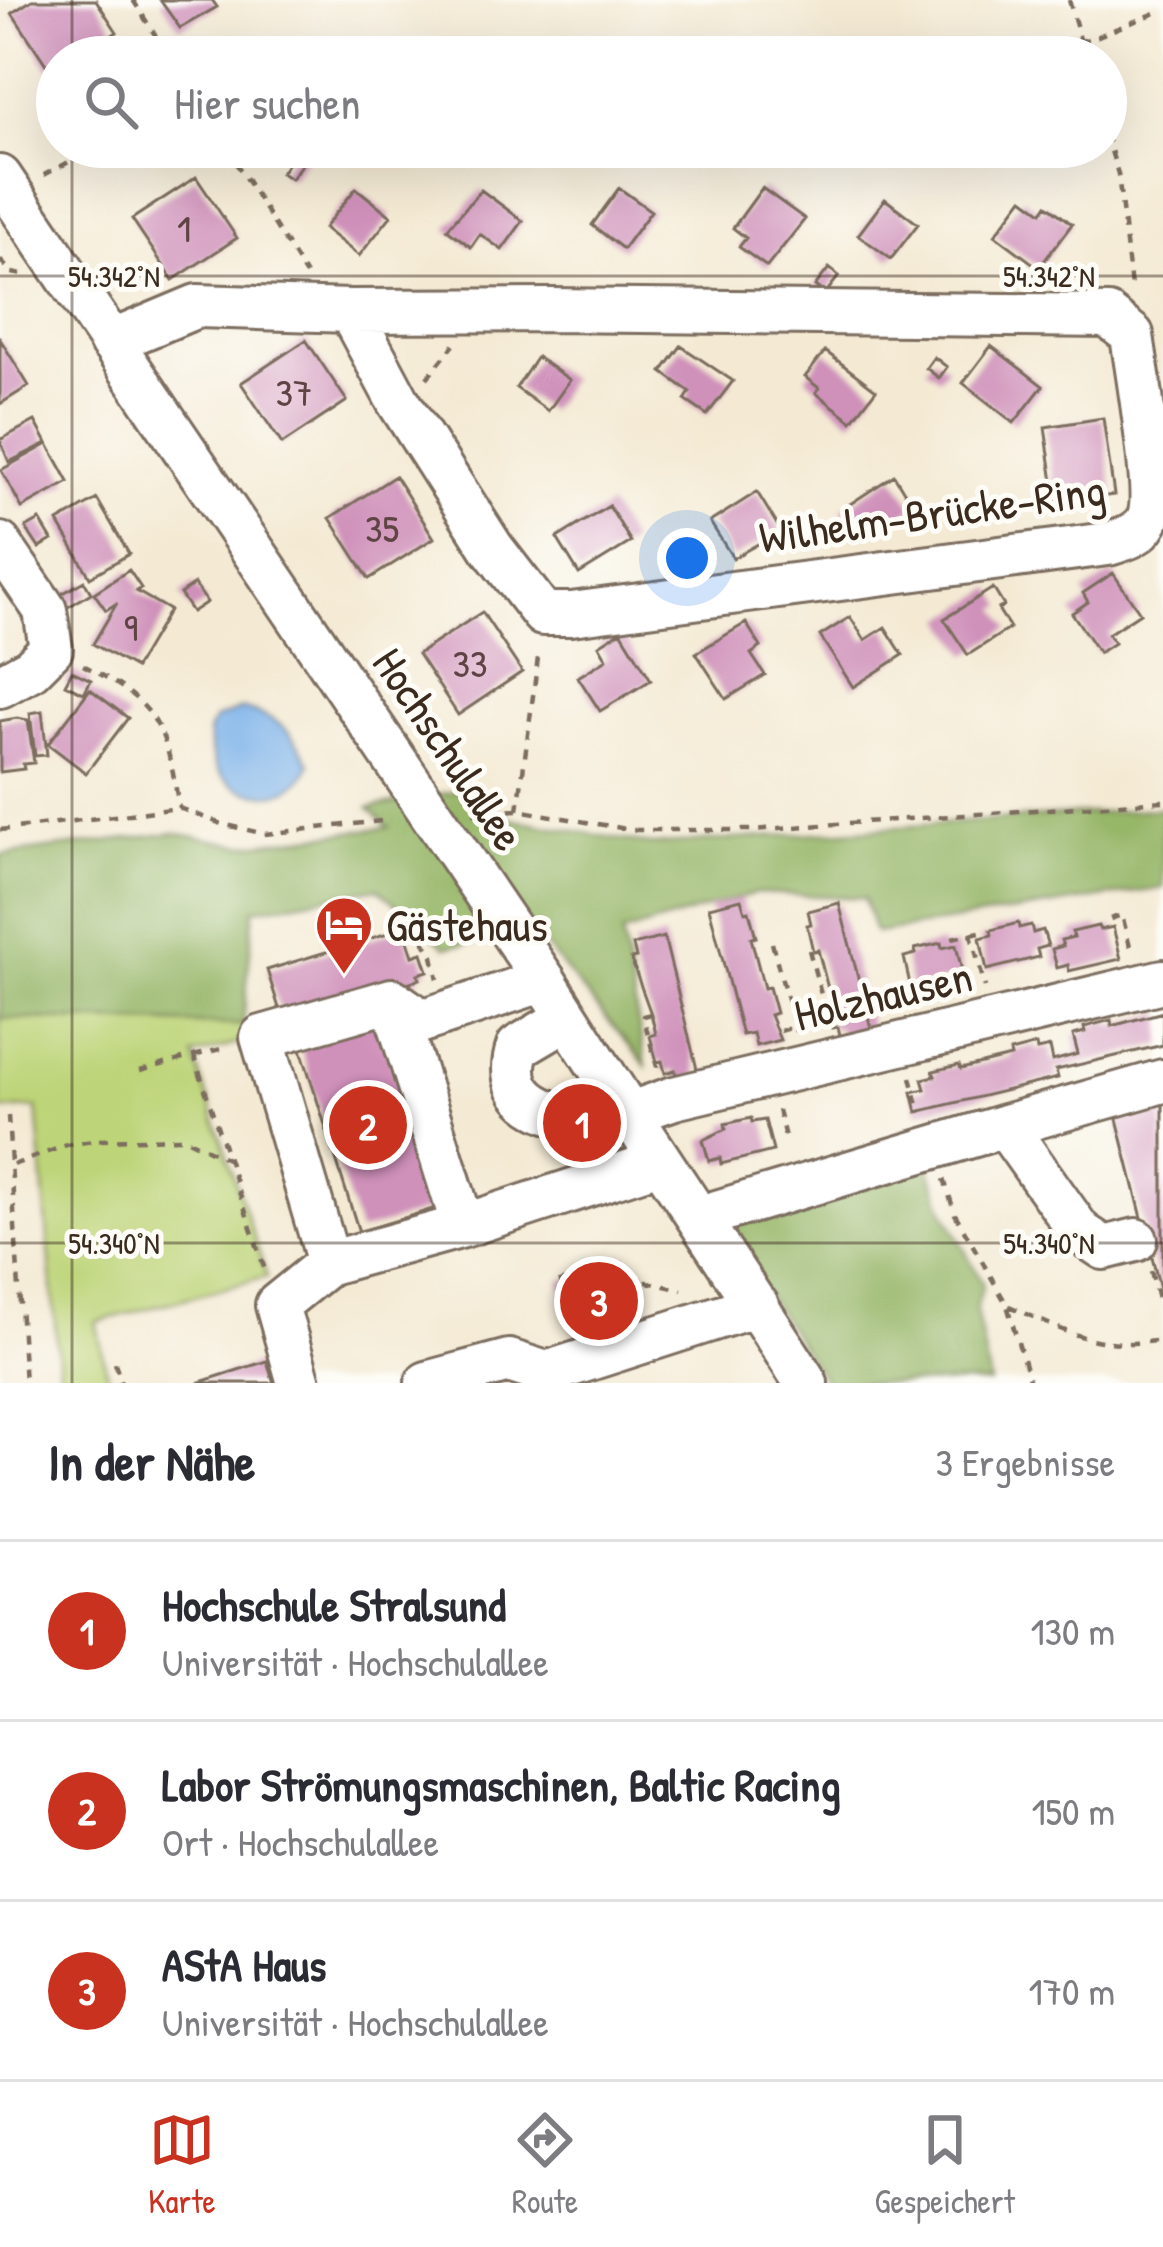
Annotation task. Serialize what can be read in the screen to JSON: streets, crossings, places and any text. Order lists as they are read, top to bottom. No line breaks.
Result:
{"streets":{"street":["Wilhelm-Brücke-Ring","Hochschulallee","Holzhausen"]},"crossings":[["Hochschulallee","Holzhausen"]],"places":{"hotel":["Gästehaus"]},"house_numbers":["1","37","35","9","33"],"page":{"search":"Hier suchen","pins":["1","2","3"],"heading":["In der Nähe","3 Ergebnisse"],"list":[{"mark":"1","name":"Hochschule Stralsund","note":"Universität · Hochschulallee","value":"130 m"},{"mark":"2","name":"Labor Strömungsmaschinen, Baltic Racing","note":"Ort · Hochschulallee","value":"150 m"},{"mark":"3","name":"AStA Haus","note":"Universität · Hochschulallee","value":"170 m"}],"nav":["Karte","Route","Gespeichert"]},"coordinates":["54.342°N","54.340°N"]}
